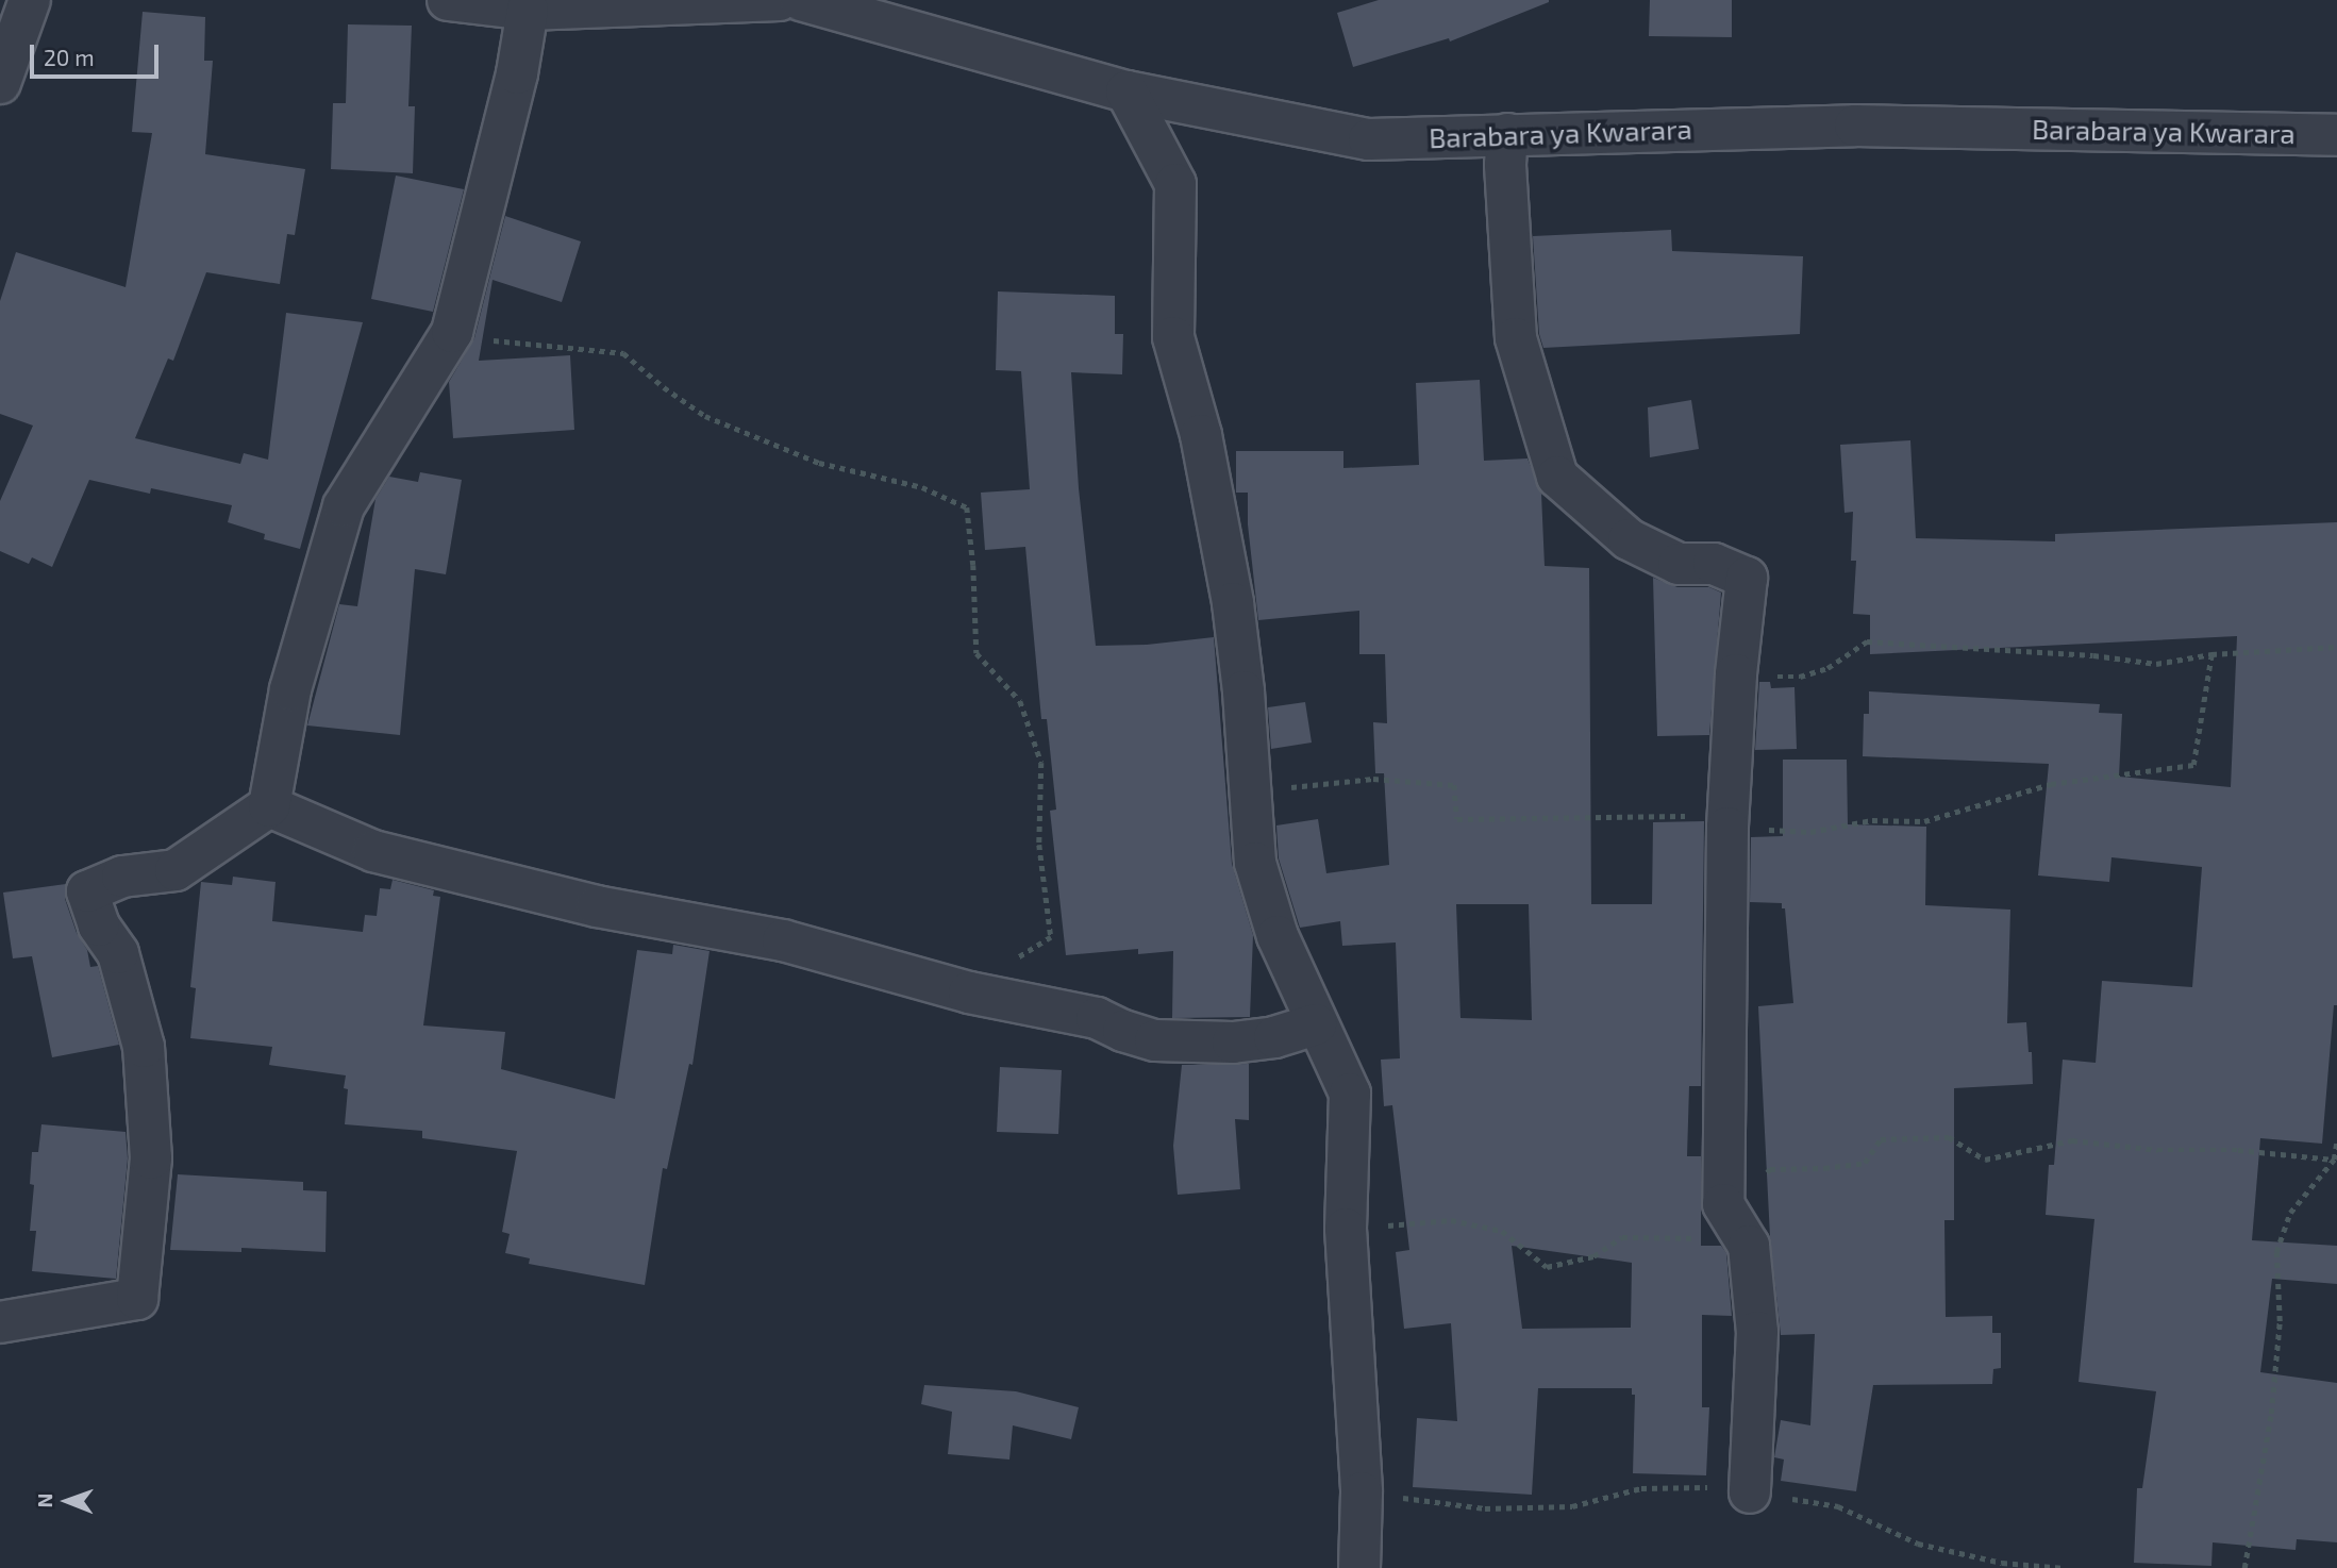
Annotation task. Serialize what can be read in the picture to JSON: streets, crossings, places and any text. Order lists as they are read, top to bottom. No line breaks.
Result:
{"streets":{"street":["Barabara ya Kwarara"]},"scale_bar":"20 m","north":"left"}
